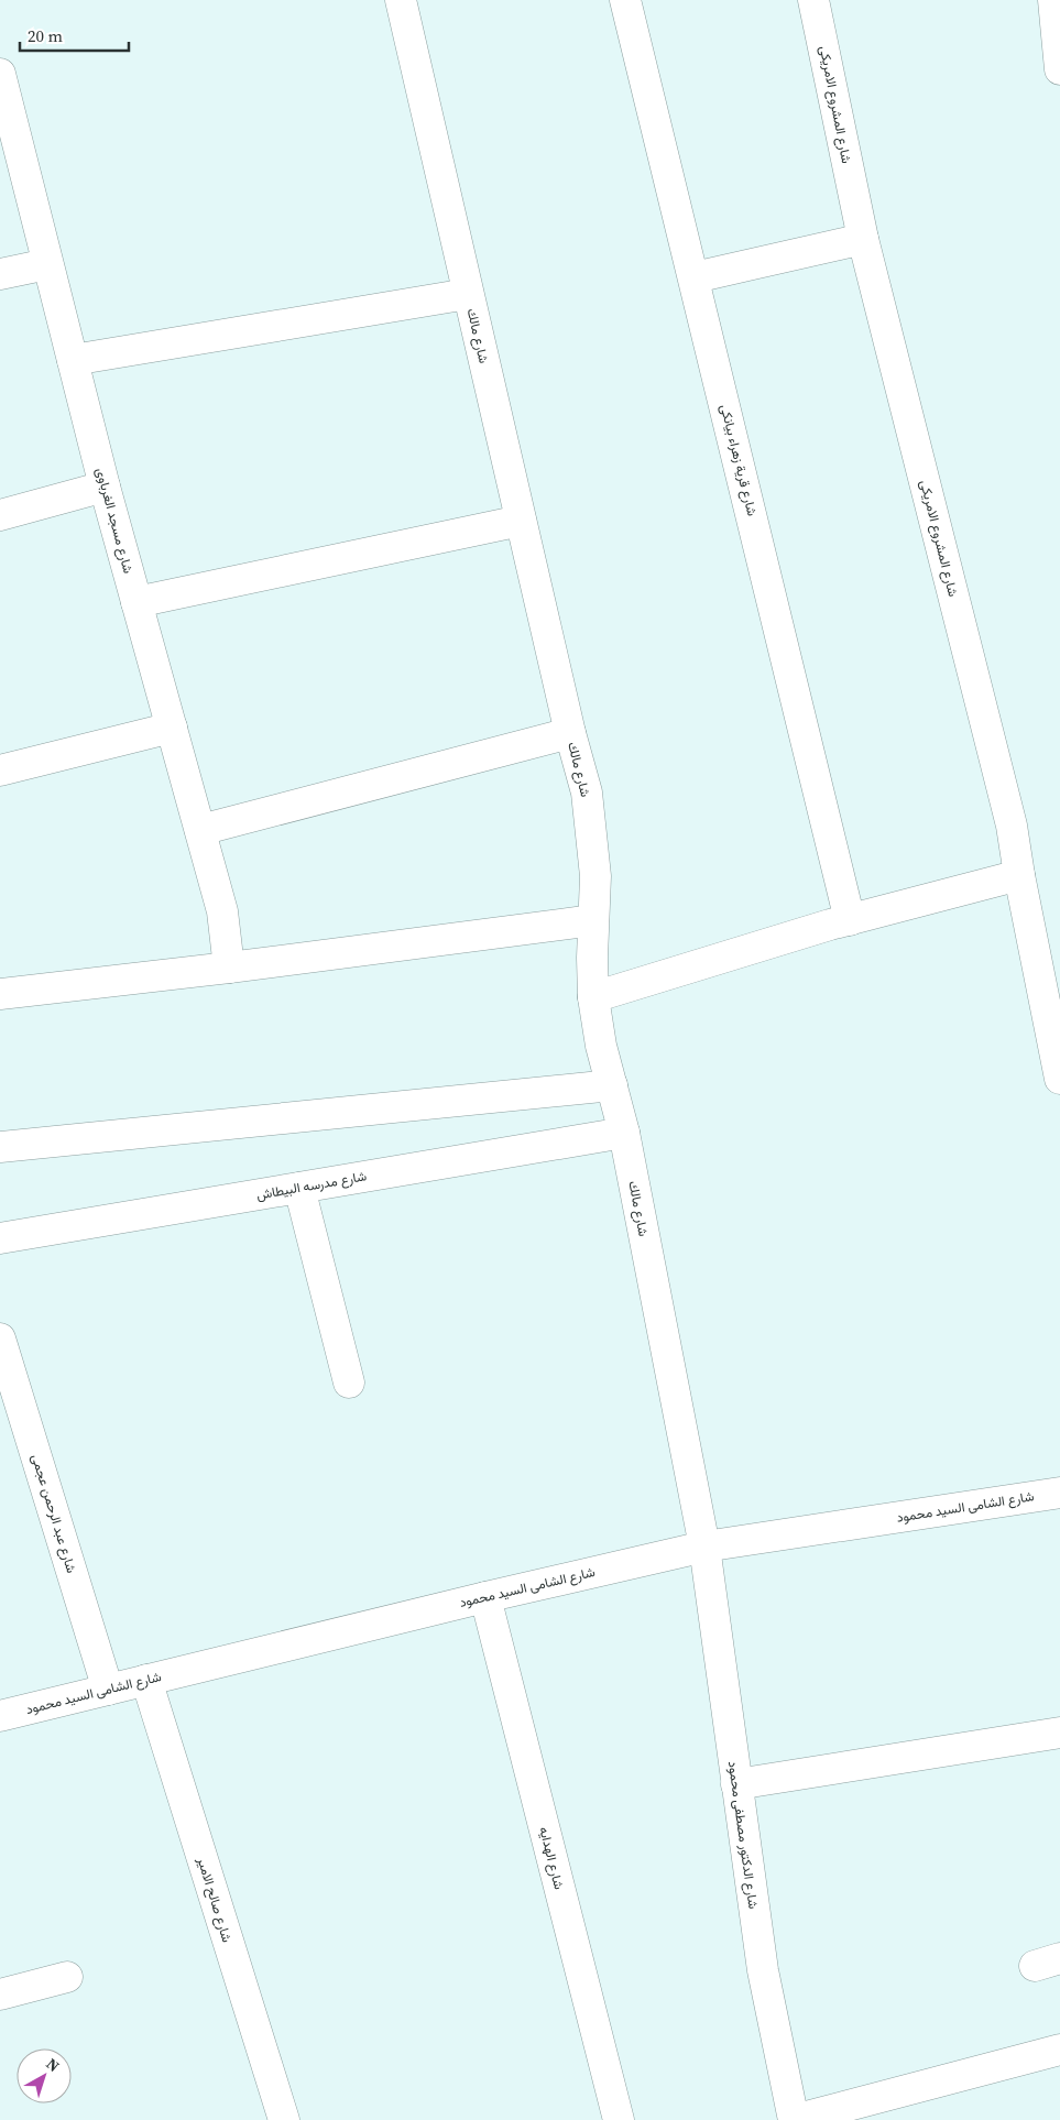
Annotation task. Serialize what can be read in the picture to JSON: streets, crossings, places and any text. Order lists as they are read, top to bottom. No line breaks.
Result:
{"streets":{"street":["شارع المشروع الامريكى","شارع مالك","شارع قرية زهراء بيانكى","شارع مسجد الغرباوى","شارع مدرسه البيطاش","شارع الشامى السيد محمود","شارع عبد الرحمن عجمى","شارع الدكتور مصطفى محمود","شارع الهدايه","شارع صالح الامير"]},"crossings":[["شارع مالك","شارع مدرسه البيطاش"],["شارع مالك","شارع الشامى السيد محمود"],["شارع مالك","شارع الدكتور مصطفى محمود"],["شارع الشامى السيد محمود","شارع عبد الرحمن عجمى"],["شارع الشامى السيد محمود","شارع الدكتور مصطفى محمود"],["شارع الشامى السيد محمود","شارع الهدايه"],["شارع الشامى السيد محمود","شارع صالح الامير"]],"scale_bar":"20 m","north":"top right"}
